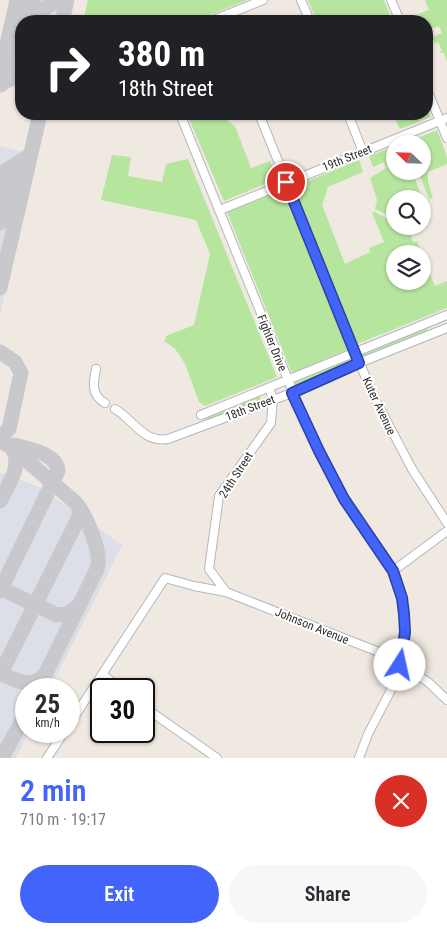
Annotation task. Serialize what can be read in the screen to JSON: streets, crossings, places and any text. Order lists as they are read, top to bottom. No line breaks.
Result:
{"streets":{"street":["19th Street","Fighter Drive","Kuter Avenue","18th Street","24th Street","Johnson Avenue"]},"crossings":[["19th Street","Fighter Drive"],["19th Street","Kuter Avenue"],["Fighter Drive","18th Street"],["Fighter Drive","Johnson Avenue"],["Kuter Avenue","18th Street"],["18th Street","24th Street"],["24th Street","Johnson Avenue"]],"north":"top left","page":{"turn":["380 m","18th Street"],"speed":"25 km/h","limit":"30","heading":["2 min","710 m · 19:17"],"buttons":["Exit","Share"]}}
